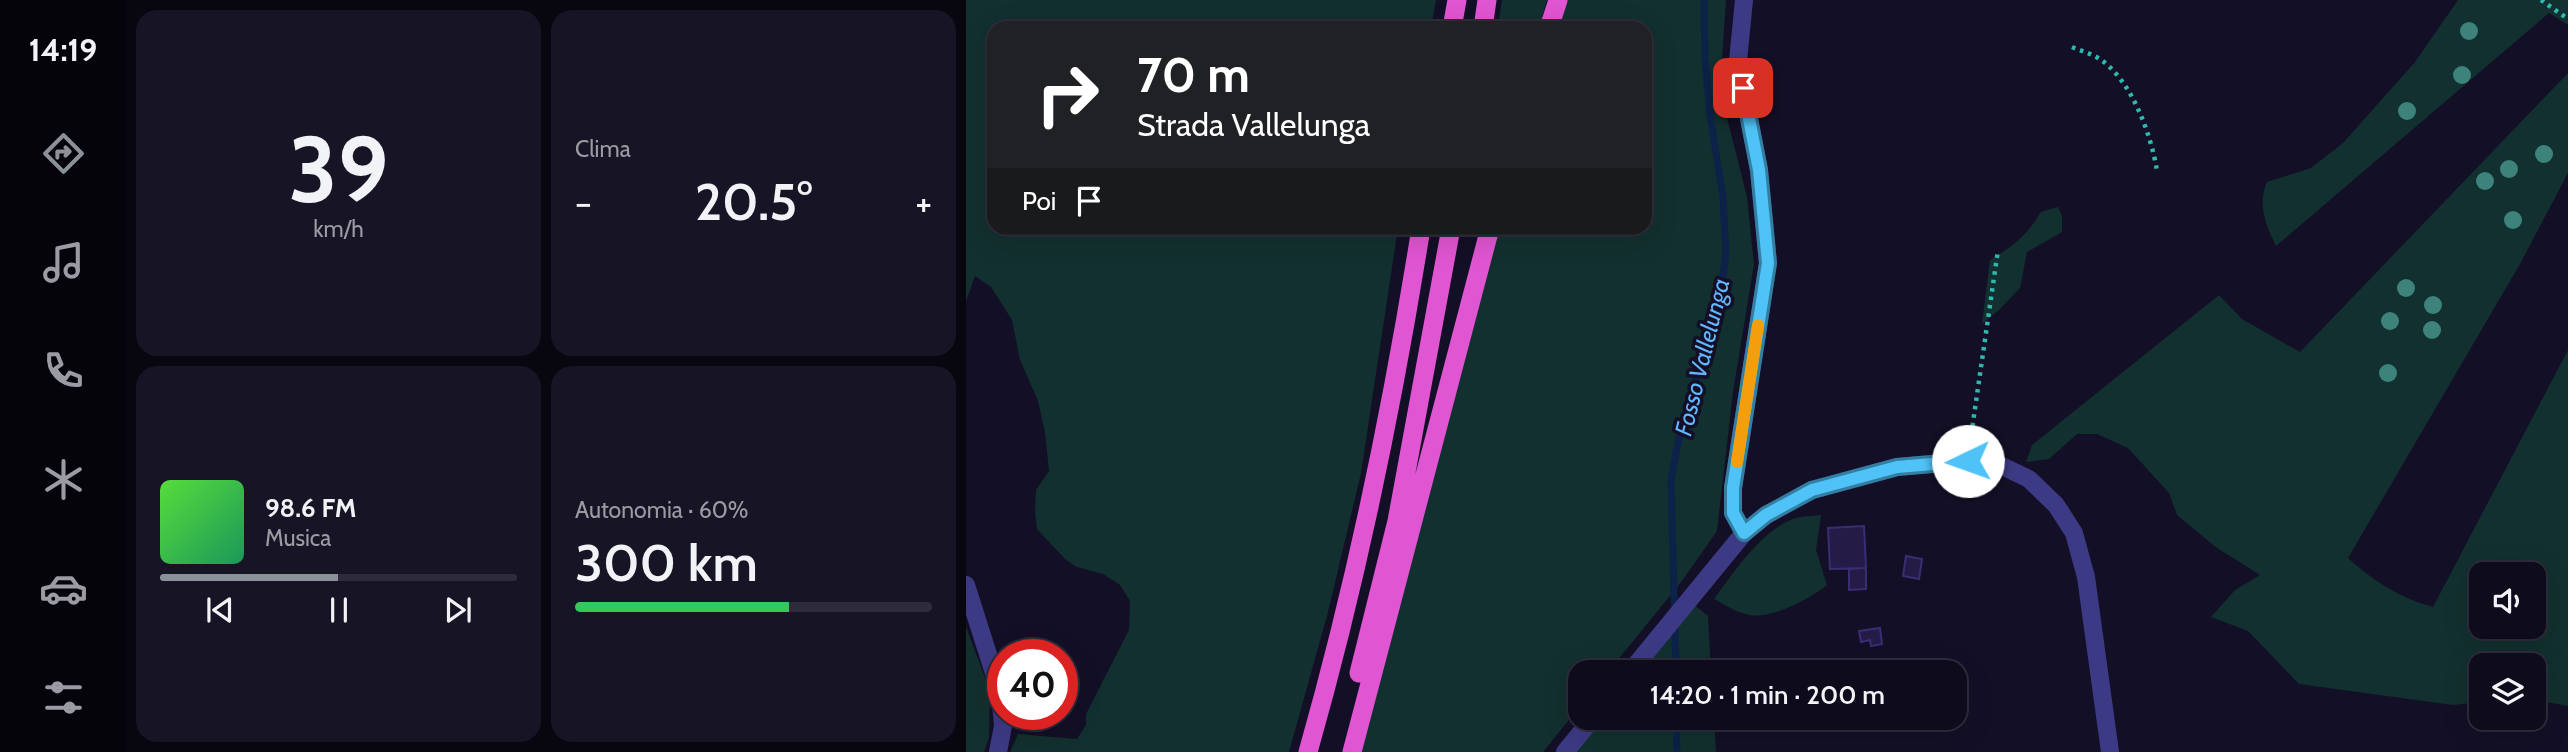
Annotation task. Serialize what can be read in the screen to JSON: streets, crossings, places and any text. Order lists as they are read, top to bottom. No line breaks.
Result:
{"water":["Fosso Vallelunga"],"page":{"tabs":"14:19","tile":[["39","km/h"],"Clima",["Autonomia · 60%","300 km"]],"turn":["70 m","Strada Vallelunga"],"then":"Poi","heat":["−","20.5°","+"],"song":["98.6 FM","Musica"],"limit":"40","trip":"14:20 · 1 min · 200 m"}}
